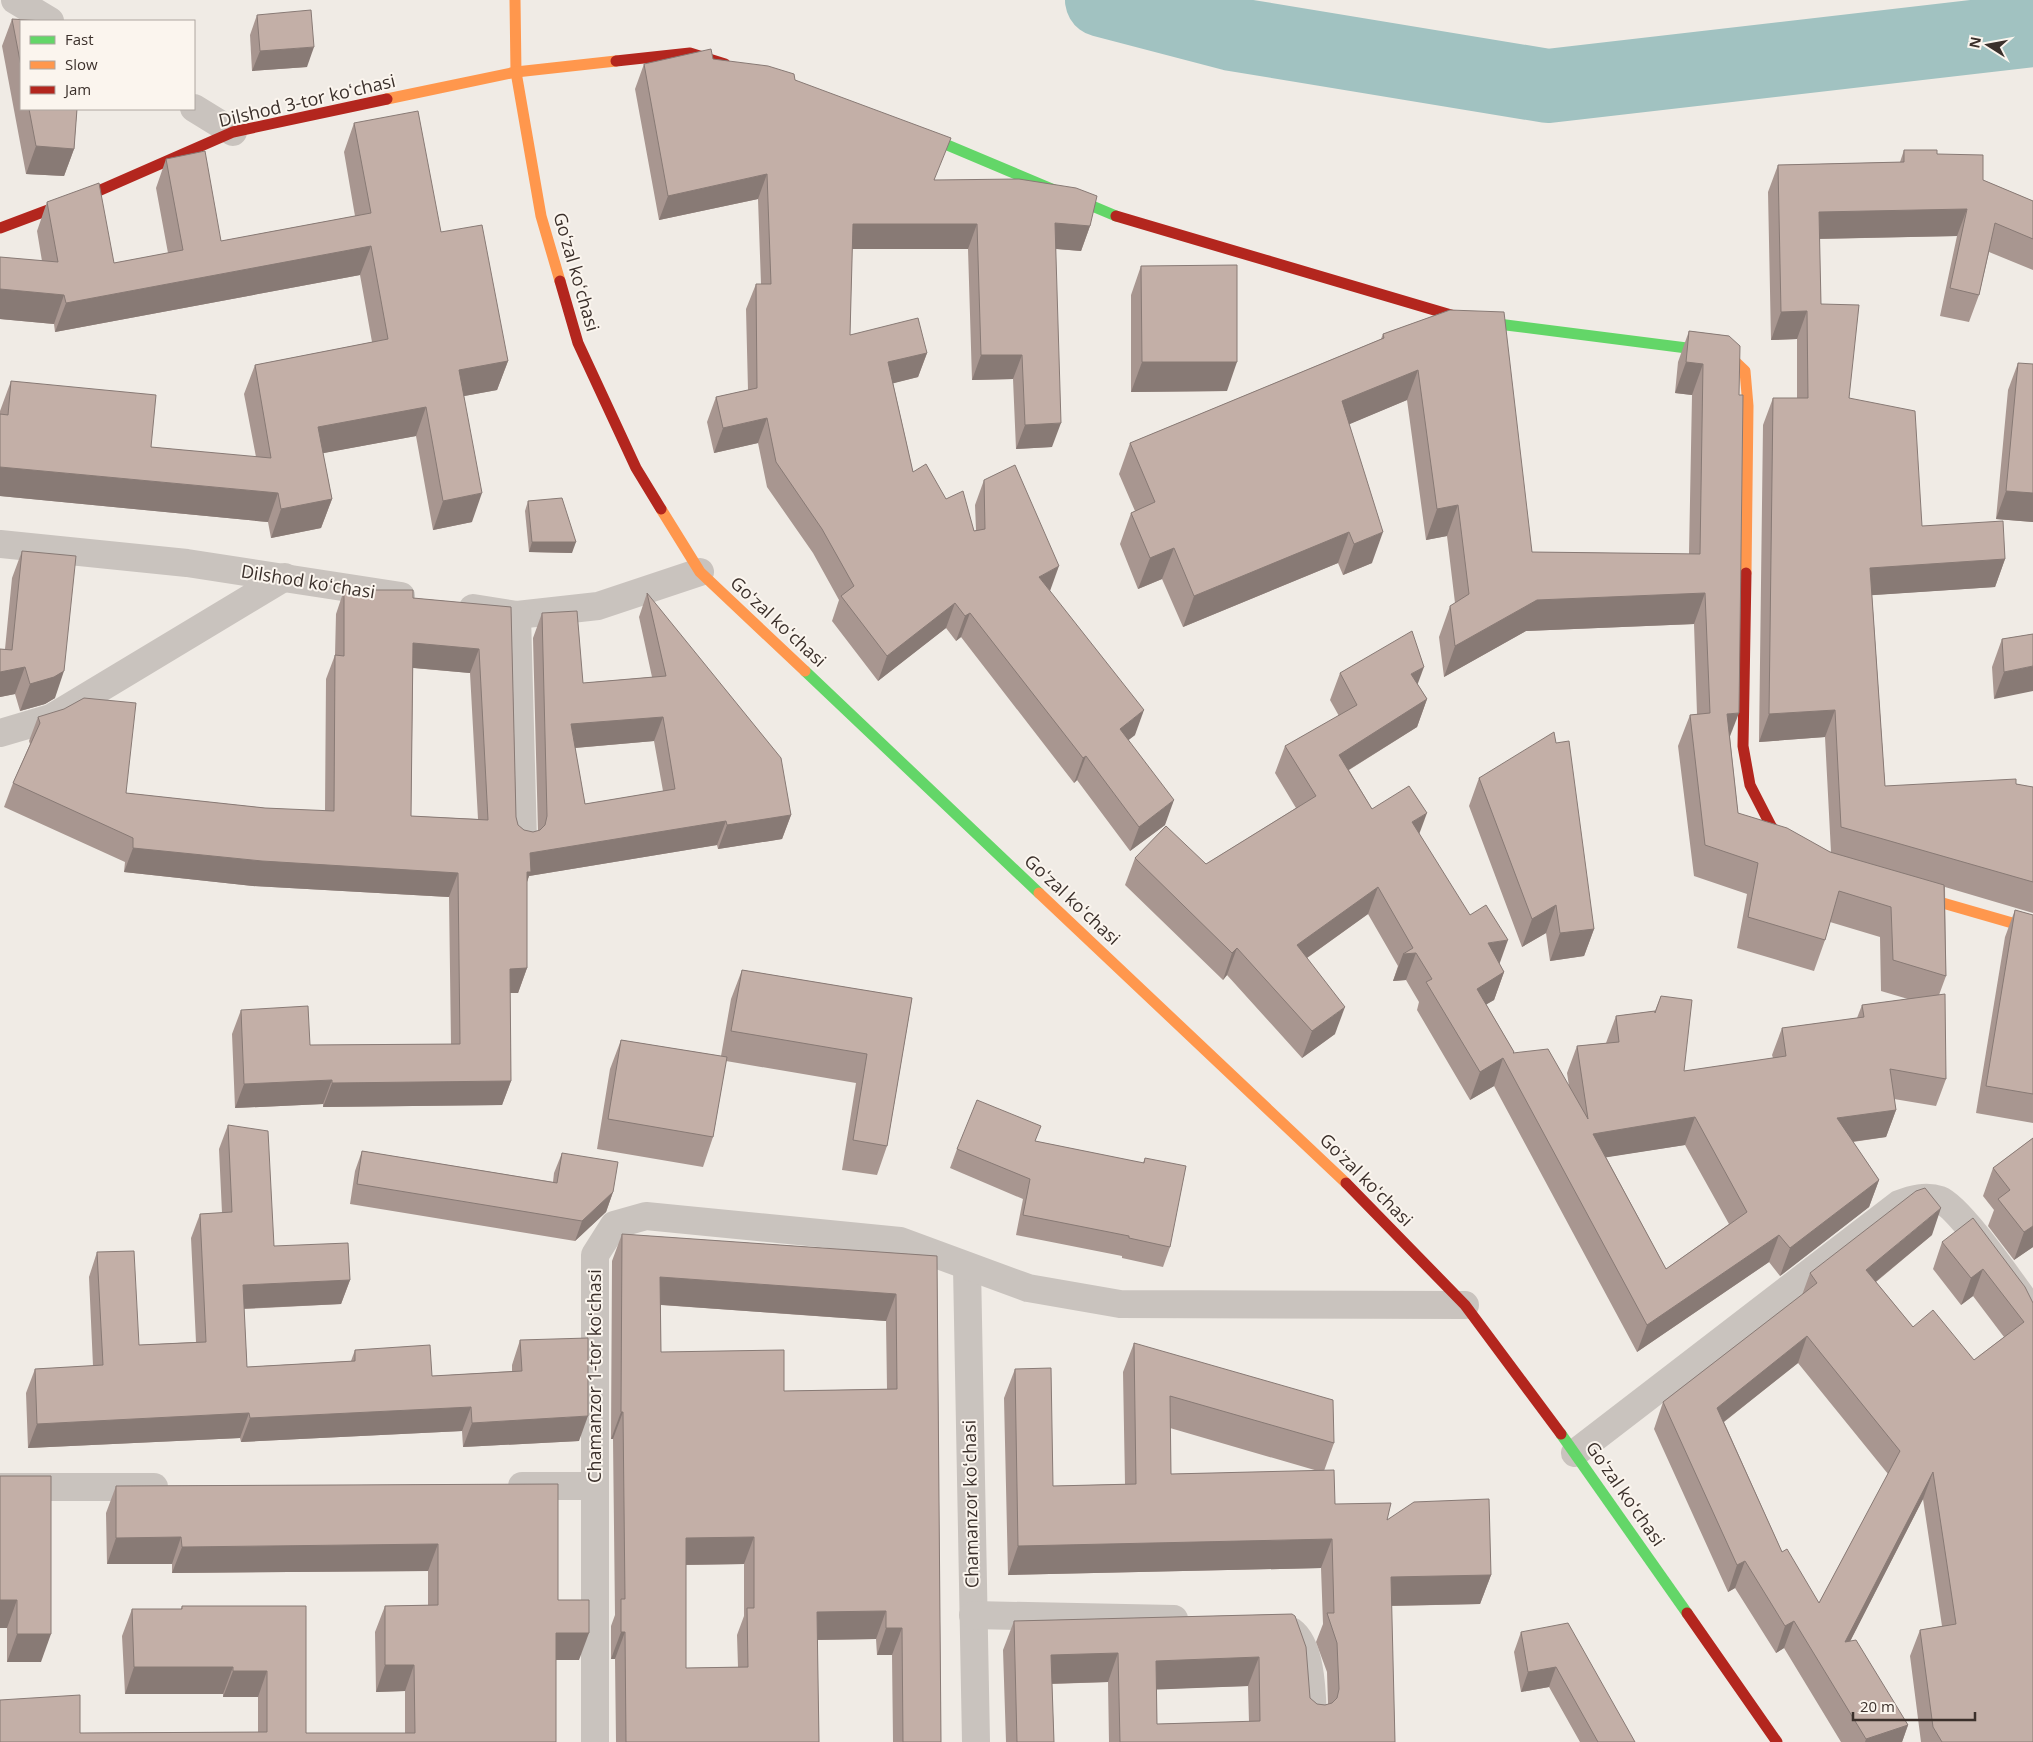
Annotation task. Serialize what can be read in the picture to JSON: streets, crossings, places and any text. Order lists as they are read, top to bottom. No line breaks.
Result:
{"streets":{"street":["Dilshod 3-tor koʻchasi","Goʻzal koʻchasi","Dilshod koʻchasi","Chamanzor 1-tor koʻchasi","Chamanzor koʻchasi"]},"crossings":[["Dilshod 3-tor koʻchasi","Goʻzal koʻchasi"],["Goʻzal koʻchasi","Dilshod koʻchasi"],["Goʻzal koʻchasi","Chamanzor 1-tor koʻchasi"],["Chamanzor 1-tor koʻchasi","Chamanzor koʻchasi"]],"legend":["Fast","Slow","Jam"],"scale_bar":"20 m","north":"left"}
